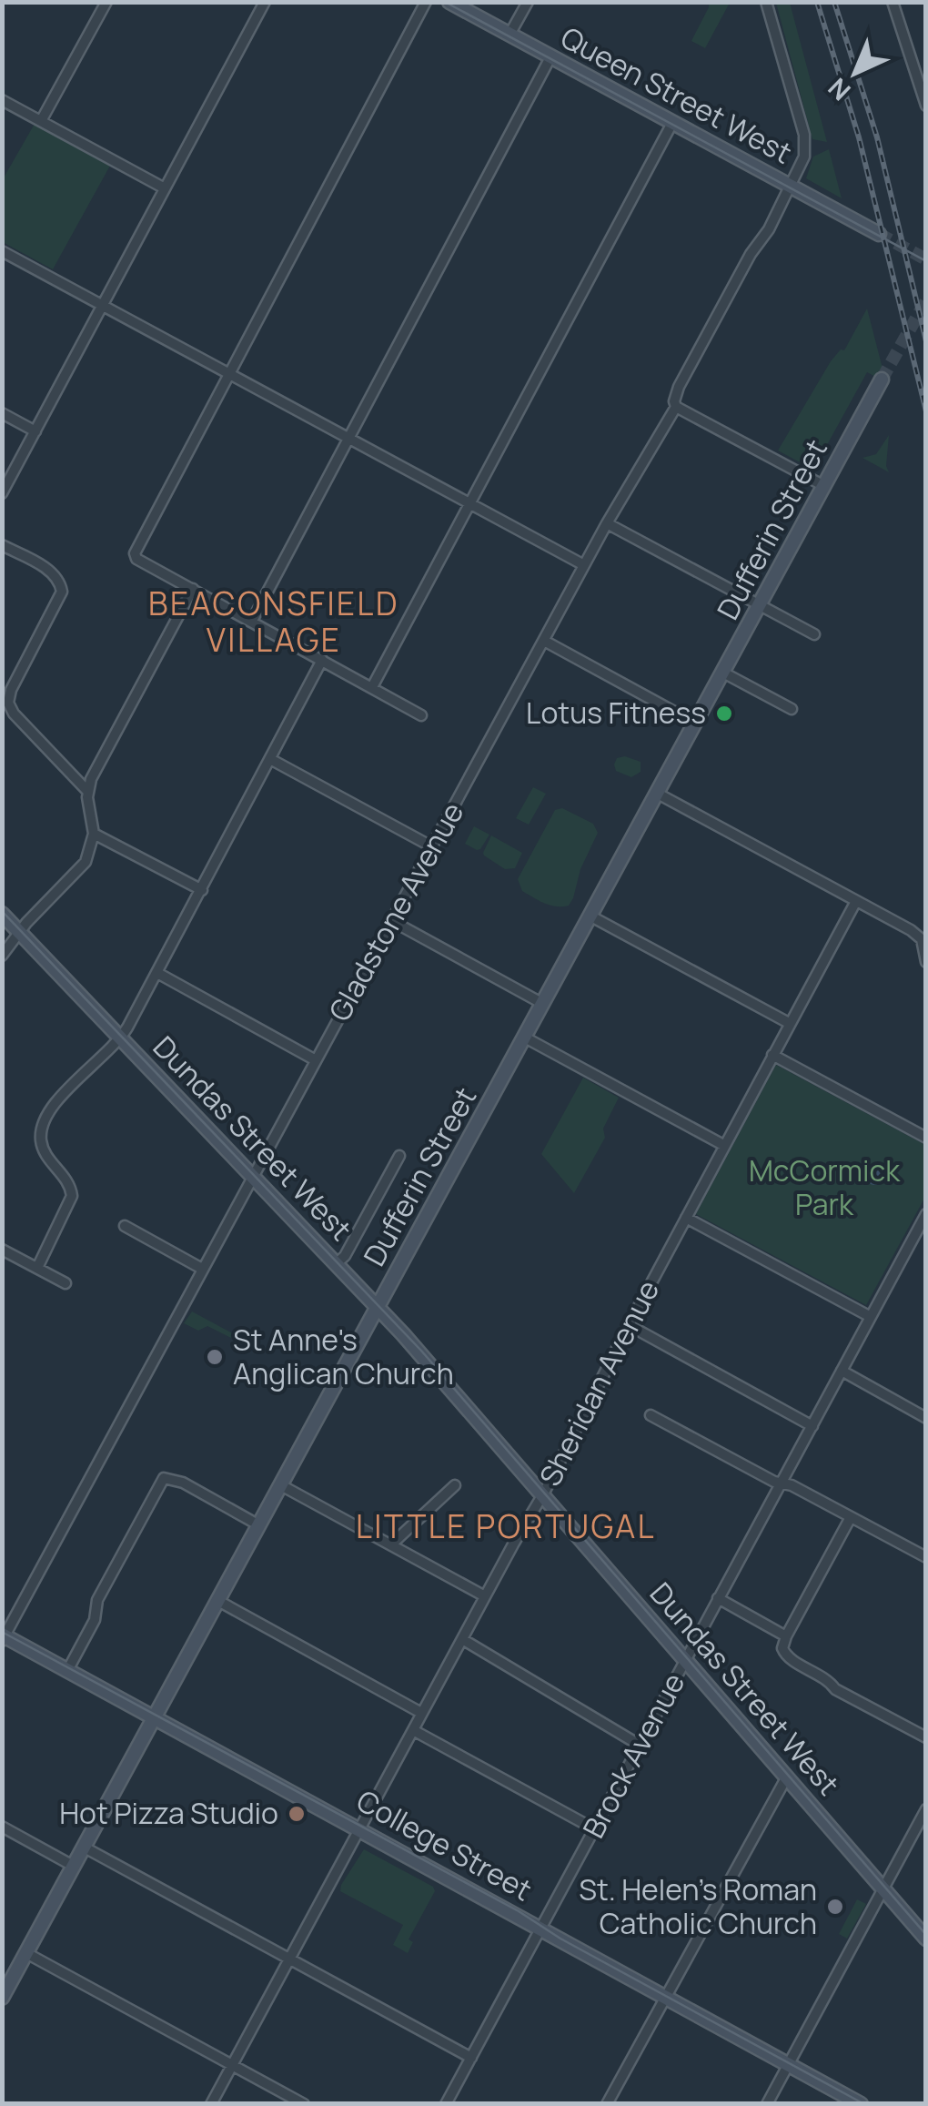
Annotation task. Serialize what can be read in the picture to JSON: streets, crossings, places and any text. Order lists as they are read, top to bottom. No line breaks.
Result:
{"streets":{"main road":["Queen Street West","Dufferin Street","Dundas Street West","College Street"],"street":["Gladstone Avenue","Sheridan Avenue","Brock Avenue"]},"crossings":[["Queen Street West","Gladstone Avenue"],["Dufferin Street","Dundas Street West"],["Dufferin Street","College Street"],["Gladstone Avenue","Dundas Street West"],["Gladstone Avenue","College Street"],["Dundas Street West","Sheridan Avenue"],["Dundas Street West","Brock Avenue"],["Sheridan Avenue","College Street"],["Brock Avenue","College Street"]],"districts":["BEACONSFIELD VILLAGE","LITTLE PORTUGAL"],"parks":["McCormick Park"],"places":["Lotus Fitness","St Anne's Anglican Church","Hot Pizza Studio","St. Helen's Roman Catholic Church"],"north":"bottom left"}
